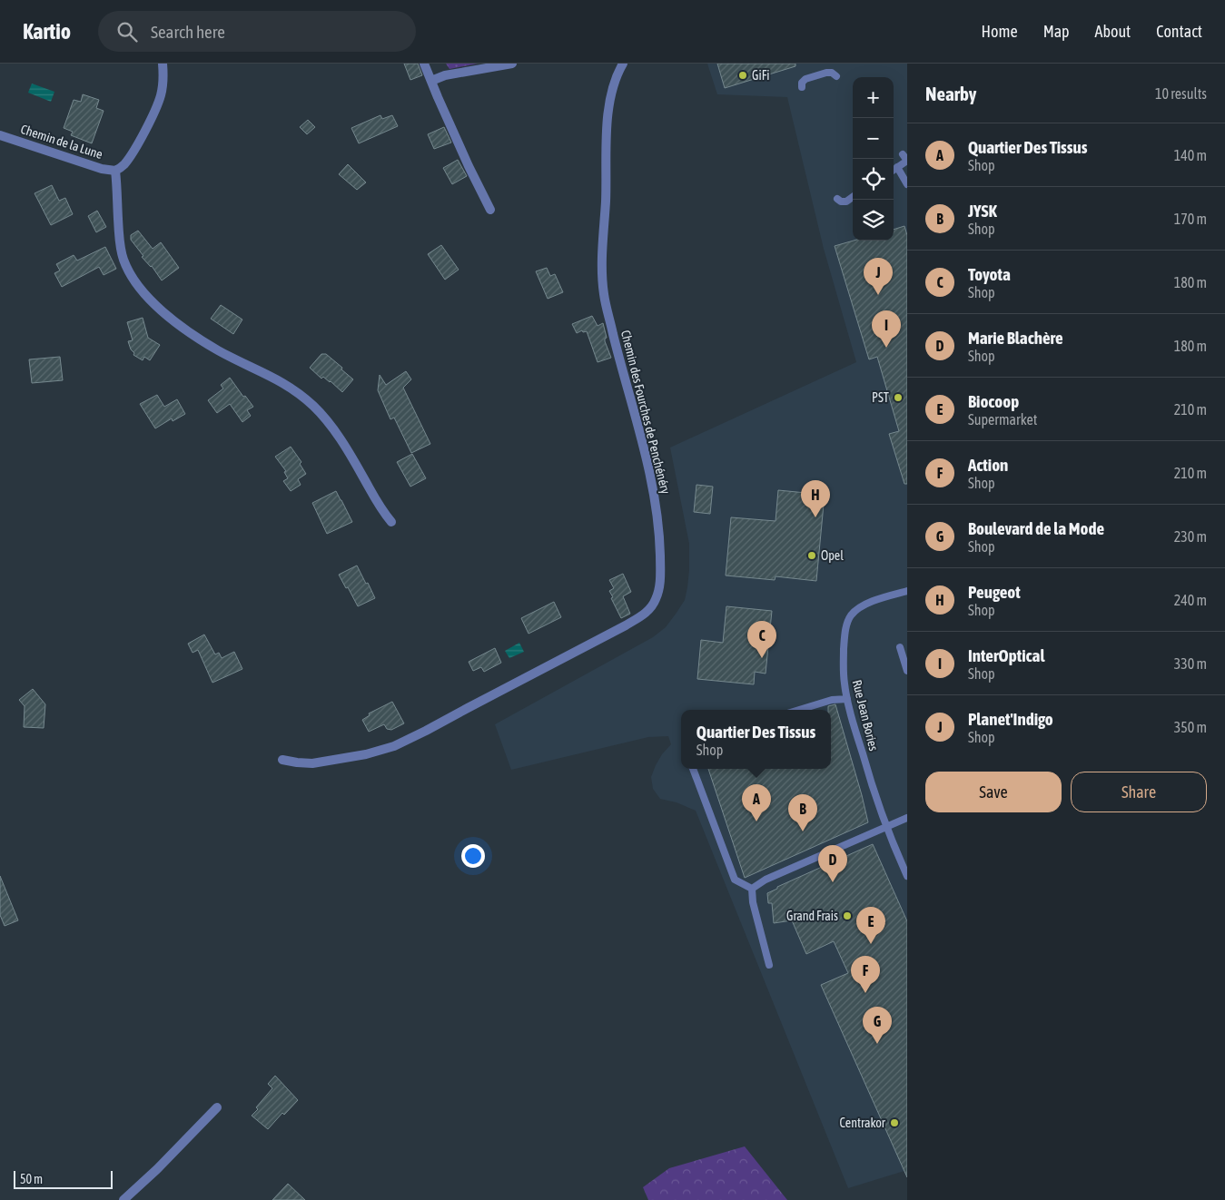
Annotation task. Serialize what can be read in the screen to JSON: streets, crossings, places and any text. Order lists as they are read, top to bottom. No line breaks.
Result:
{"streets":{"street":["Chemin de la Lune","Chemin des Fourches de Penchénéry"],"lane":["Rue Jean Bories"]},"places":["GiFi","PST","Opel","Grand Frais","Centrakor"],"scale_bar":"50 m","page":{"header":"Kartio","search":"Search here","nav":["Home","Map","About","Contact"],"heading":["Nearby","10 results"],"map_buttons":["+","−"],"list":[{"mark":"A","name":"Quartier Des Tissus","note":"Shop","value":"140 m"},{"mark":"B","name":"JYSK","note":"Shop","value":"170 m"},{"mark":"C","name":"Toyota","note":"Shop","value":"180 m"},{"mark":"D","name":"Marie Blachère","note":"Shop","value":"180 m"},{"mark":"E","name":"Biocoop","note":"Supermarket","value":"210 m"},{"mark":"F","name":"Action","note":"Shop","value":"210 m"},{"mark":"G","name":"Boulevard de la Mode","note":"Shop","value":"230 m"},{"mark":"H","name":"Peugeot","note":"Shop","value":"240 m"},{"mark":"I","name":"InterOptical","note":"Shop","value":"330 m"},{"mark":"J","name":"Planet'Indigo","note":"Shop","value":"350 m"}],"pins":["J","I","H","C","A","B","D","E","F","G"],"popup":["Quartier Des Tissus","Shop"],"buttons":["Save","Share"],"scale":"50 m"}}
